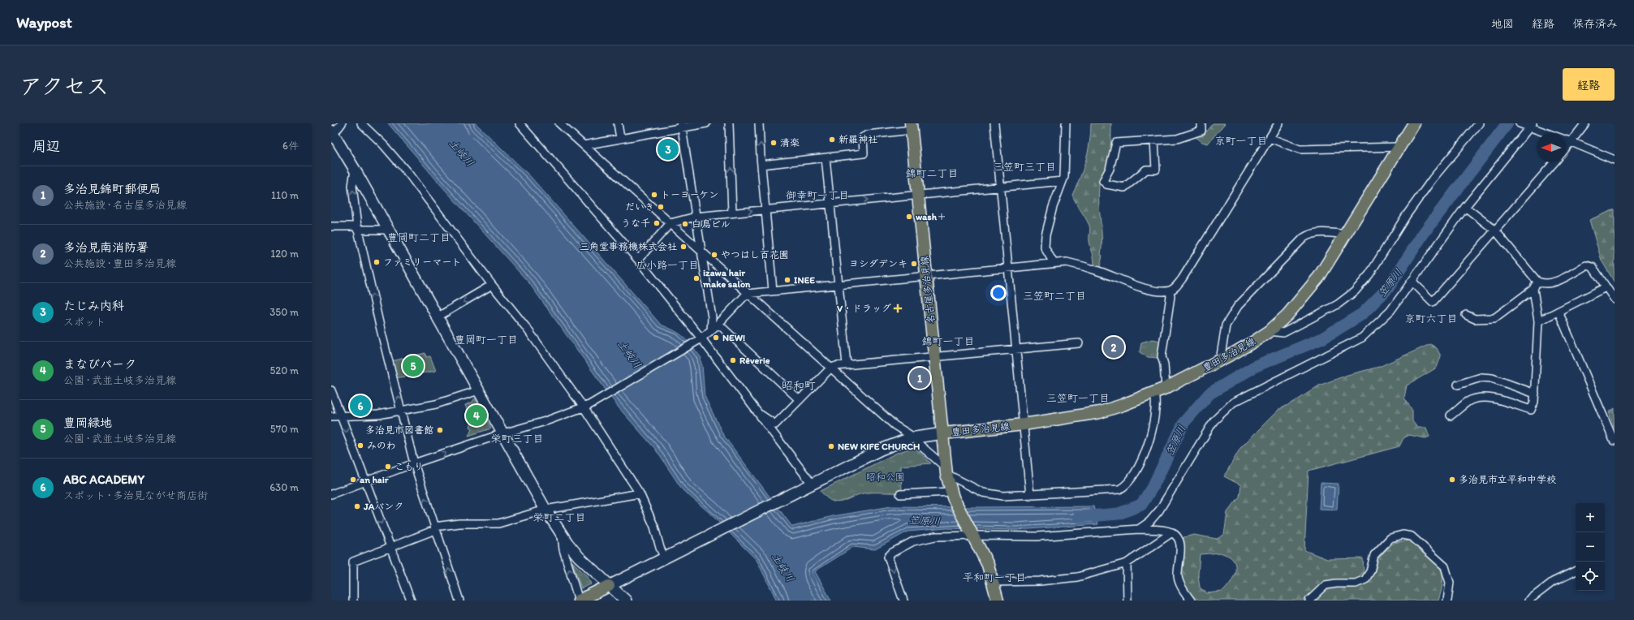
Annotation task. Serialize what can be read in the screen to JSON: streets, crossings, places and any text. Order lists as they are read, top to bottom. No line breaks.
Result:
{"streets":{"main road":["名古屋多治見線","豊田多治見線"]},"crossings":[["名古屋多治見線","豊田多治見線"]],"districts":["京町一丁目","三笠町三丁目","錦町二丁目","御幸町一丁目","豊岡町二丁目","広小路一丁目","三笠町二丁目","京町六丁目","豊岡町一丁目","錦町一丁目","昭和町","三笠町一丁目","栄町三丁目","栄町二丁目","平和町一丁目"],"water":["土岐川","笠原川"],"parks":["昭和公園"],"places":{"other":["新羅神社","清楽","トーヨーケン","だいき","wash＋","うな千","白鳥ビル","三角堂事務機株式会社","やつはし百花園","ファミリーマート","ヨシダデンキ","izawa hair make salon","INEE","NEW!","Rêverie","多治見市図書館","みのわ","NEW KIFE CHURCH","こもり","an hair","多治見市立平和中学校","JAバンク"],"health":["V・ドラッグ"]},"north":"left","page":{"header":"Waypost","nav":["地図","経路","保存済み"],"title":"アクセス","buttons":"経路","heading":["周辺","6件"],"pins":["3","2","5","1","6","4"],"list":[{"mark":"1","name":"多治見錦町郵便局","note":"公共施設 · 名古屋多治見線","value":"110 m"},{"mark":"2","name":"多治見南消防署","note":"公共施設 · 豊田多治見線","value":"120 m"},{"mark":"3","name":"たじみ内科","note":"スポット","value":"350 m"},{"mark":"4","name":"まなびパーク","note":"公園 · 武並土岐多治見線","value":"520 m"},{"mark":"5","name":"豊岡緑地","note":"公園 · 武並土岐多治見線","value":"570 m"},{"mark":"6","name":"ABC ACADEMY","note":"スポット · 多治見ながせ商店街","value":"630 m"}],"map_buttons":["+","−"]}}
